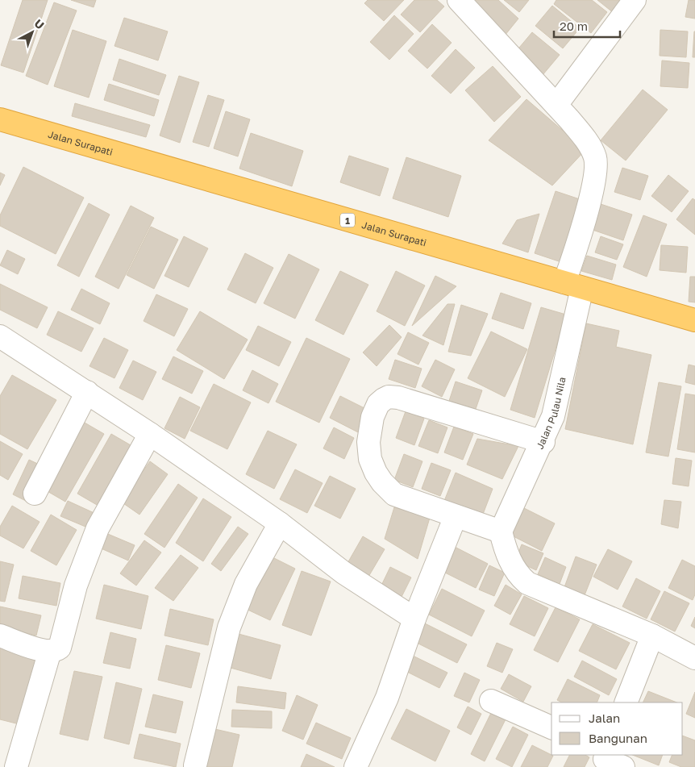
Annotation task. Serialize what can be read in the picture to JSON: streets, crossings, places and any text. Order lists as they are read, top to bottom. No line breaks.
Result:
{"streets":{"highway":["Jalan Surapati","1"],"street":["Jalan Pulau Nila"]},"crossings":[["Jalan Surapati","Jalan Pulau Nila"]],"legend":["Jalan","Bangunan"],"scale_bar":"20 m","north":"top right"}
